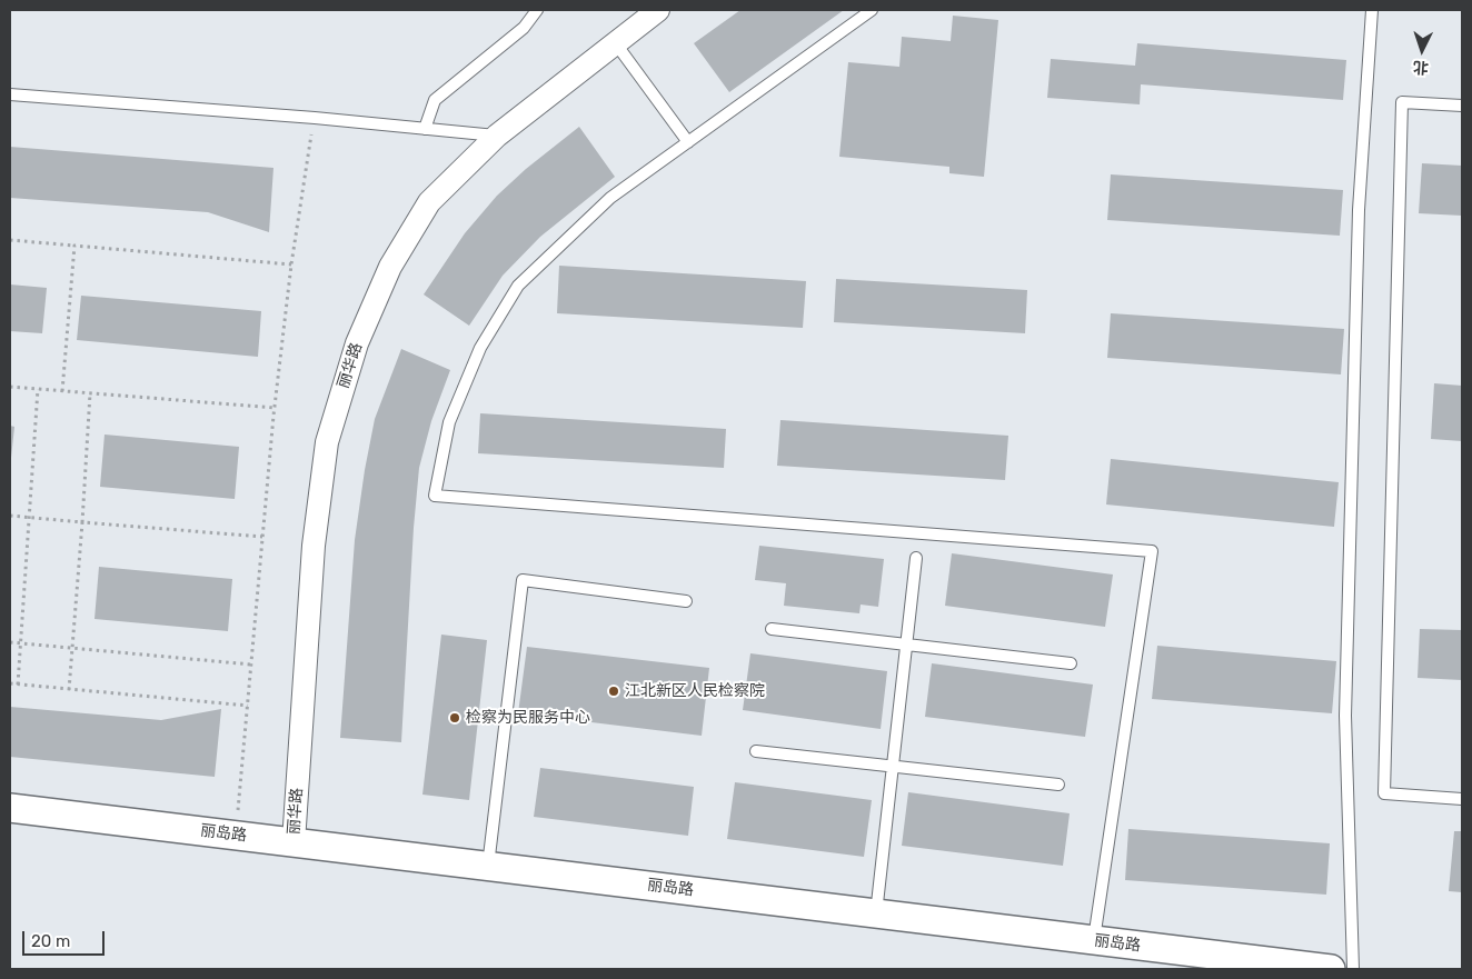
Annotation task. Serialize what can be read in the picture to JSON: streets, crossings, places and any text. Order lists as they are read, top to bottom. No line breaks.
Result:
{"streets":{"street":["丽华路","丽岛路"]},"crossings":[["丽华路","丽岛路"]],"places":["江北新区人民检察院","检察为民服务中心"],"scale_bar":"20 m","north":"bottom"}
